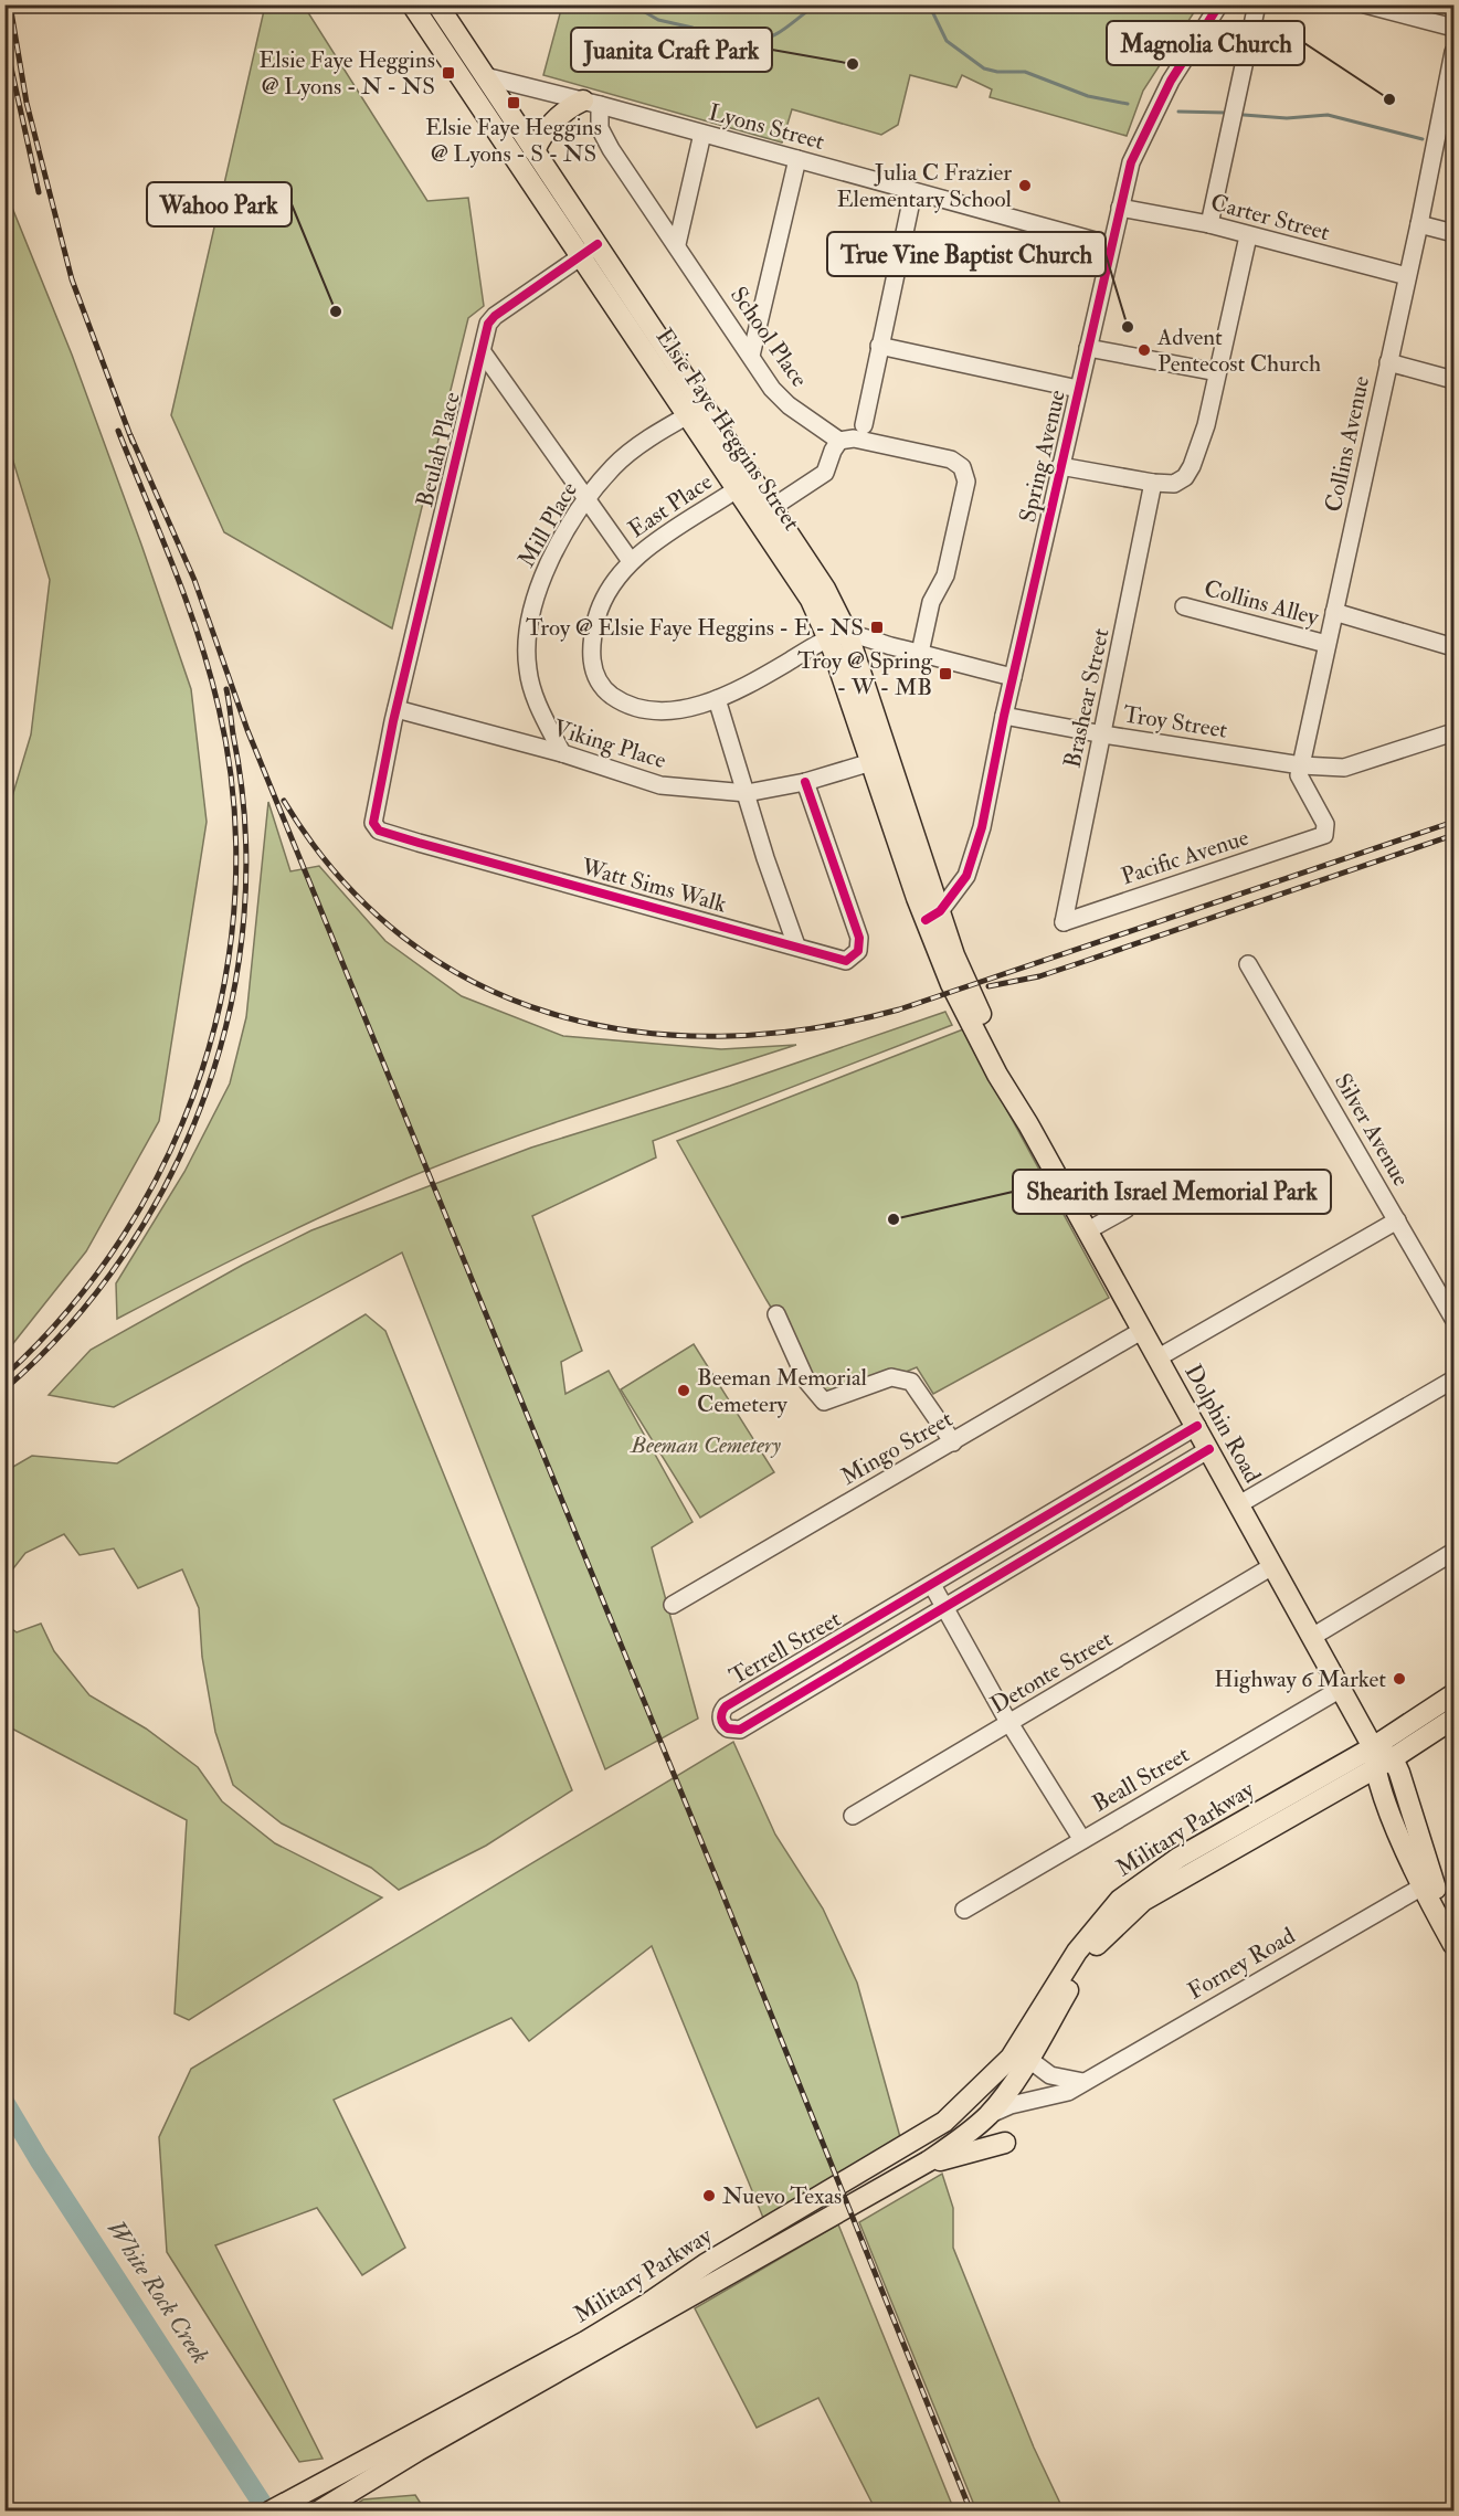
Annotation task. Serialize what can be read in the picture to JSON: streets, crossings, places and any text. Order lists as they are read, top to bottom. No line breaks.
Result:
{"streets":{"main road":["Elsie Faye Heggins Street","Dolphin Road","Military Parkway"],"street":["Lyons Street","Carter Street","School Place","Collins Avenue","Beulah Place","Spring Avenue","East Place","Mill Place","Collins Alley","Brashear Street","Troy Street","Viking Place","Pacific Avenue","Watt Sims Walk","Silver Avenue","Mingo Street","Terrell Street","Detonte Street","Beall Street","Forney Road"]},"crossings":[["Lyons Street","School Place"],["Lyons Street","Elsie Faye Heggins Street"],["Lyons Street","Spring Avenue"],["Carter Street","Collins Avenue"],["Carter Street","Spring Avenue"],["Elsie Faye Heggins Street","Beulah Place"],["Elsie Faye Heggins Street","Spring Avenue"],["Elsie Faye Heggins Street","East Place"],["Elsie Faye Heggins Street","Mill Place"],["Elsie Faye Heggins Street","Viking Place"],["Elsie Faye Heggins Street","Dolphin Road"],["Collins Avenue","Collins Alley"],["Collins Avenue","Troy Street"],["Collins Avenue","Pacific Avenue"],["Beulah Place","Viking Place"],["Beulah Place","Watt Sims Walk"],["Spring Avenue","Troy Street"],["Spring Avenue","Dolphin Road"],["Mill Place","Viking Place"],["Brashear Street","Troy Street"],["Brashear Street","Pacific Avenue"],["Viking Place","Watt Sims Walk"],["Dolphin Road","Mingo Street"],["Dolphin Road","Terrell Street"],["Dolphin Road","Detonte Street"],["Dolphin Road","Beall Street"],["Dolphin Road","Military Parkway"],["Dolphin Road","Forney Road"],["Military Parkway","Forney Road"]],"water":["White Rock Creek"],"parks":["Beeman Cemetery"],"places":{"other":["Juanita Craft Park","Magnolia Church","Julia C Frazier Elementary School","Wahoo Park","True Vine Baptist Church","Advent Pentecost Church","Shearith Israel Memorial Park","Beeman Memorial Cemetery","Highway 6 Market","Nuevo Texas"],"transit":["Elsie Faye Heggins @ Lyons - N - NS","Elsie Faye Heggins @ Lyons - S - NS","Troy @ Elsie Faye Heggins - E - NS","Troy @ Spring - W - MB"]}}
